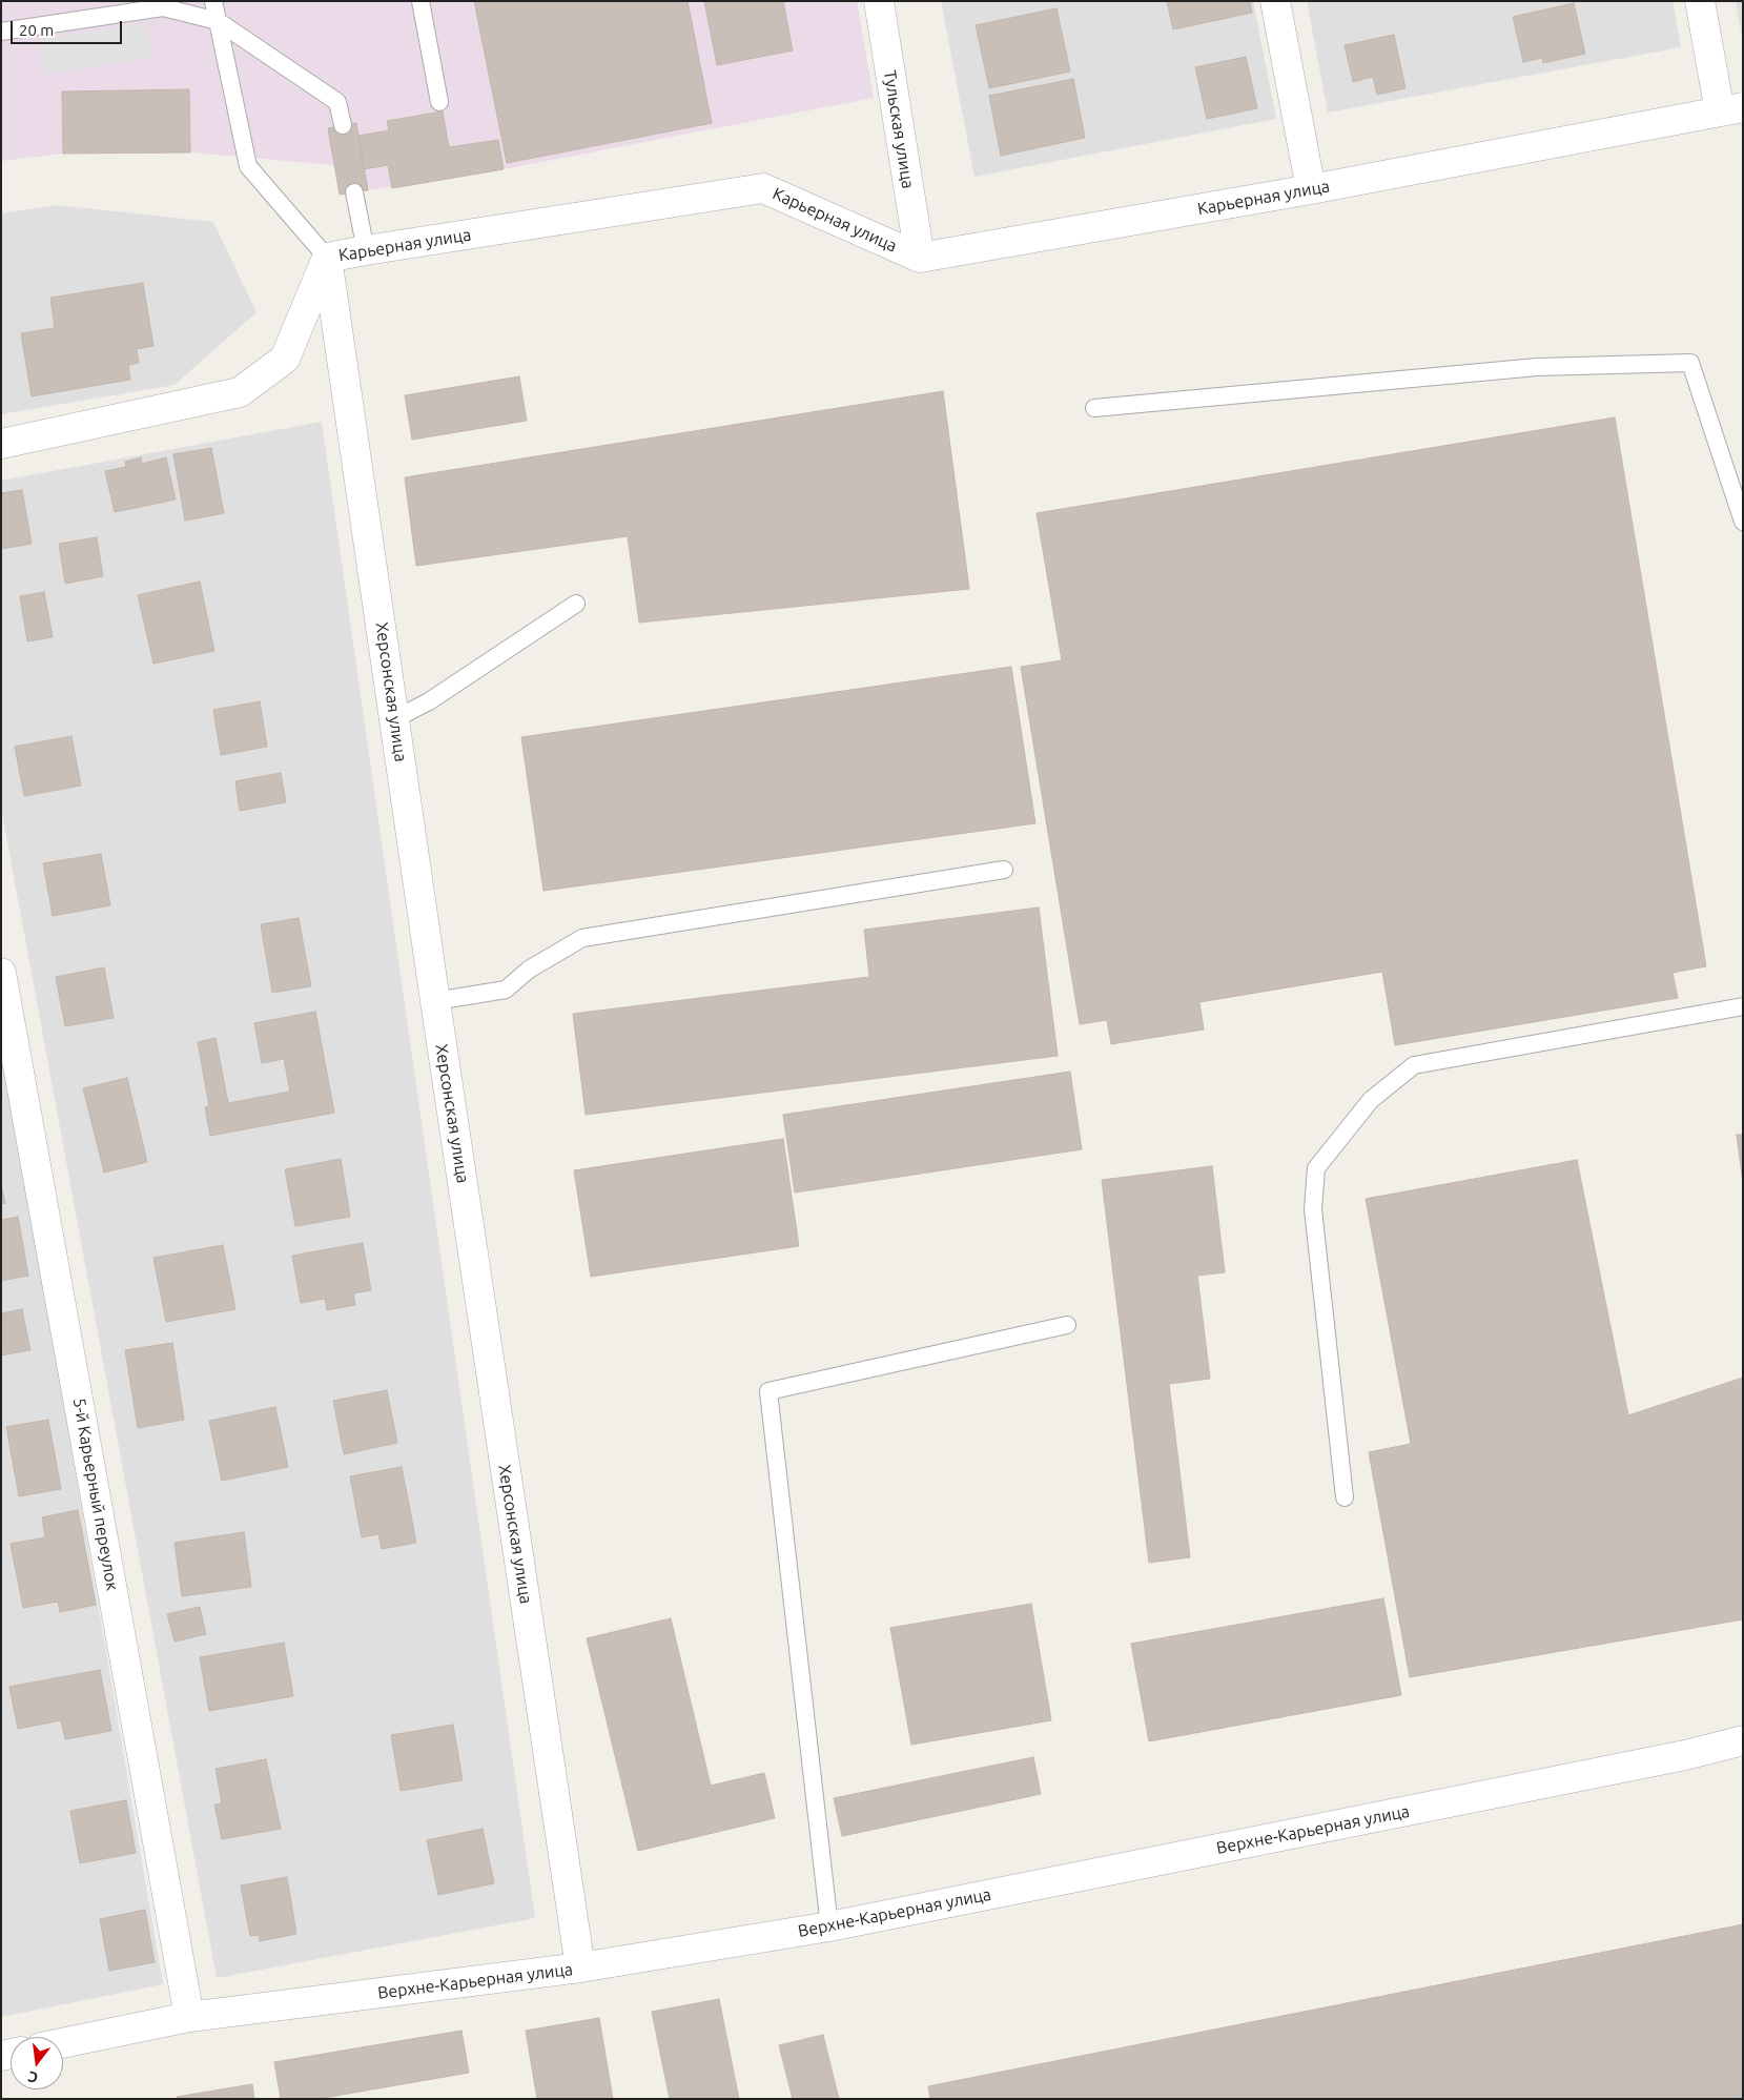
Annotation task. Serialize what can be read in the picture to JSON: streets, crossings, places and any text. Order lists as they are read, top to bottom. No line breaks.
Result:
{"streets":{"street":["Тульская улица","Карьерная улица","Херсонская улица","5-й Карьерный переулок","Верхне-Карьерная улица"]},"crossings":[["Тульская улица","Карьерная улица"],["Карьерная улица","Херсонская улица"],["Херсонская улица","Верхне-Карьерная улица"],["5-й Карьерный переулок","Верхне-Карьерная улица"]],"scale_bar":"20 m","north":"bottom"}
